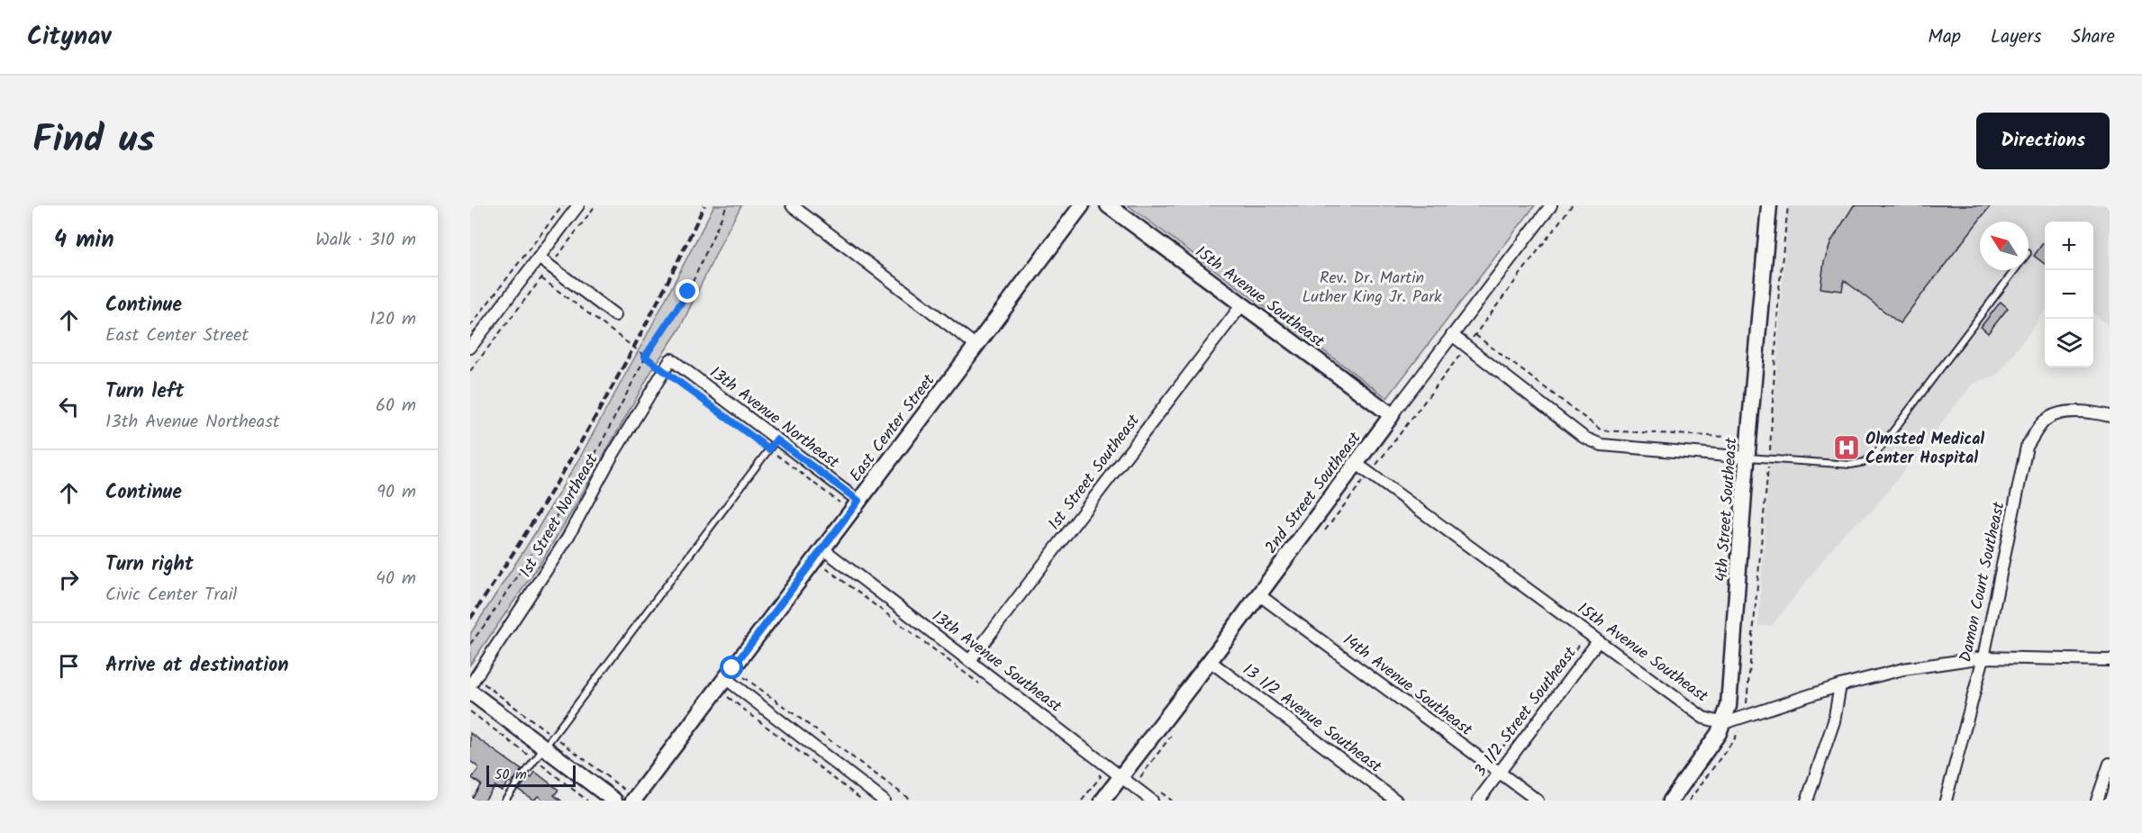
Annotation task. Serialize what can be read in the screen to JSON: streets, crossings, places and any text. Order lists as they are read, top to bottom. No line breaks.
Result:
{"streets":{"street":["15th Avenue Southeast","13th Avenue Northeast","East Center Street","1st Street Southeast","2nd Street Southeast","4th Street Southeast","1st Street Northeast","Damon Court Southeast","13th Avenue Southeast","14th Avenue Southeast","3 1/2 Street Southeast","13 1/2 Avenue Southeast"]},"crossings":[["15th Avenue Southeast","1st Street Southeast"],["15th Avenue Southeast","2nd Street Southeast"],["15th Avenue Southeast","4th Street Southeast"],["15th Avenue Southeast","3 1/2 Street Southeast"],["13th Avenue Northeast","East Center Street"],["13th Avenue Northeast","1st Street Northeast"],["East Center Street","13th Avenue Southeast"],["1st Street Southeast","13th Avenue Southeast"],["2nd Street Southeast","13th Avenue Southeast"],["2nd Street Southeast","14th Avenue Southeast"],["2nd Street Southeast","13 1/2 Avenue Southeast"],["14th Avenue Southeast","3 1/2 Street Southeast"]],"parks":["Rev. Dr. Martin Luther King Jr. Park"],"places":{"hospital":["Olmsted Medical Center Hospital"]},"scale_bar":"50 m","north":"top left","page":{"header":"Citynav","nav":["Map","Layers","Share"],"title":"Find us","buttons":"Directions","heading":["4 min","Walk · 310 m"],"map_buttons":["+","−"],"list":[["Continue","East Center Street","120 m"],["Turn left","13th Avenue Northeast","60 m"],["Continue","90 m"],["Turn right","Civic Center Trail","40 m"],"Arrive at destination"],"scale":"50 m"}}
